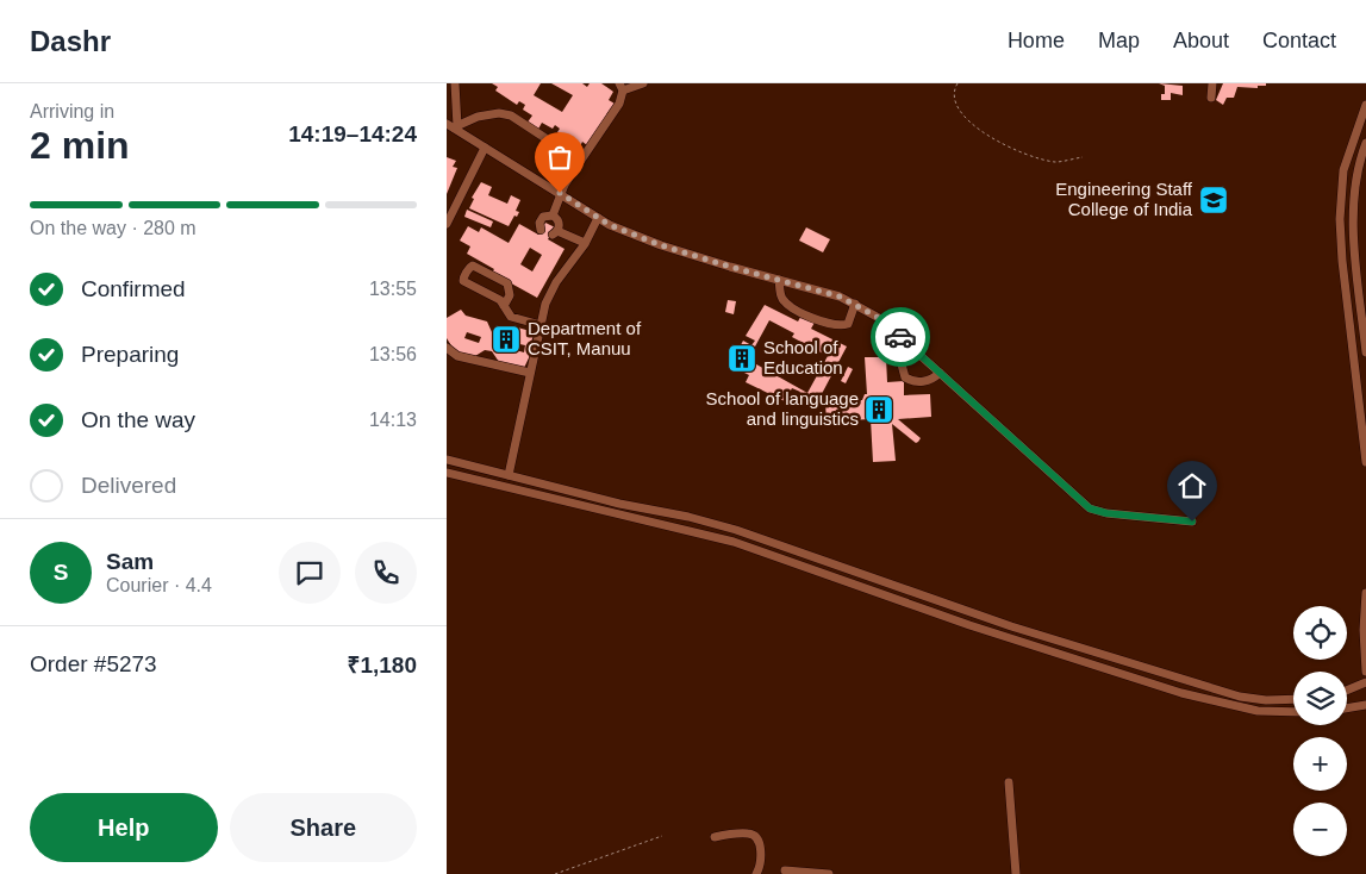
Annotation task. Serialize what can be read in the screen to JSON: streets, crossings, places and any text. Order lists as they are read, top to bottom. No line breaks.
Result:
{"places":{"school or university":["Engineering Staff College of India"],"building":["Department of CSIT, Manuu","School of Education","School of language and linguistics"]},"page":{"header":"Dashr","nav":["Home","Map","About","Contact"],"heading":["2 min","Arriving in","14:19–14:24"],"panel":["Sam","Courier · 4.4","Order #5273","₹1,180"],"bar":"On the way · 280 m","list":[["Confirmed","13:55"],["Preparing","13:56"],["On the way","14:13"],"Delivered"],"round":"S","map_buttons":["+","−"],"buttons":["Help","Share"]}}
